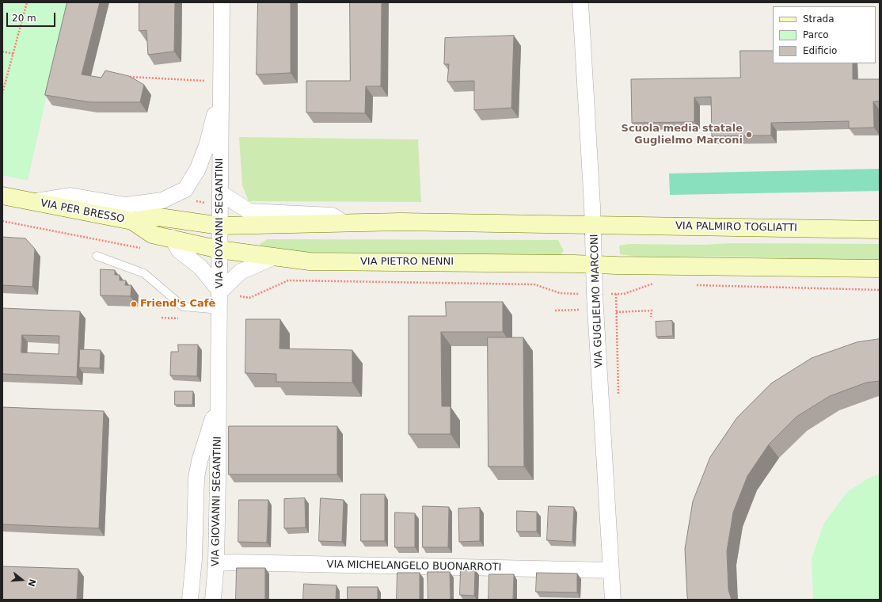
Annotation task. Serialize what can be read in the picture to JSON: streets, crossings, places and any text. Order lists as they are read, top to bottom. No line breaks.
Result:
{"streets":{"street":["VIA PER BRESSO","VIA GIOVANNI SEGANTINI","VIA PALMIRO TOGLIATTI","VIA PIETRO NENNI","VIA GUGLIELMO MARCONI","VIA MICHELANGELO BUONARROTI"]},"crossings":[["VIA PER BRESSO","VIA GIOVANNI SEGANTINI"],["VIA PER BRESSO","VIA PIETRO NENNI"],["VIA GIOVANNI SEGANTINI","VIA PIETRO NENNI"],["VIA GIOVANNI SEGANTINI","VIA MICHELANGELO BUONARROTI"],["VIA PALMIRO TOGLIATTI","VIA GUGLIELMO MARCONI"],["VIA PIETRO NENNI","VIA GUGLIELMO MARCONI"],["VIA GUGLIELMO MARCONI","VIA MICHELANGELO BUONARROTI"]],"places":["Scuola media statale Guglielmo Marconi","Friend's Cafè"],"legend":["Strada","Parco","Edificio"],"scale_bar":"20 m","north":"right"}
